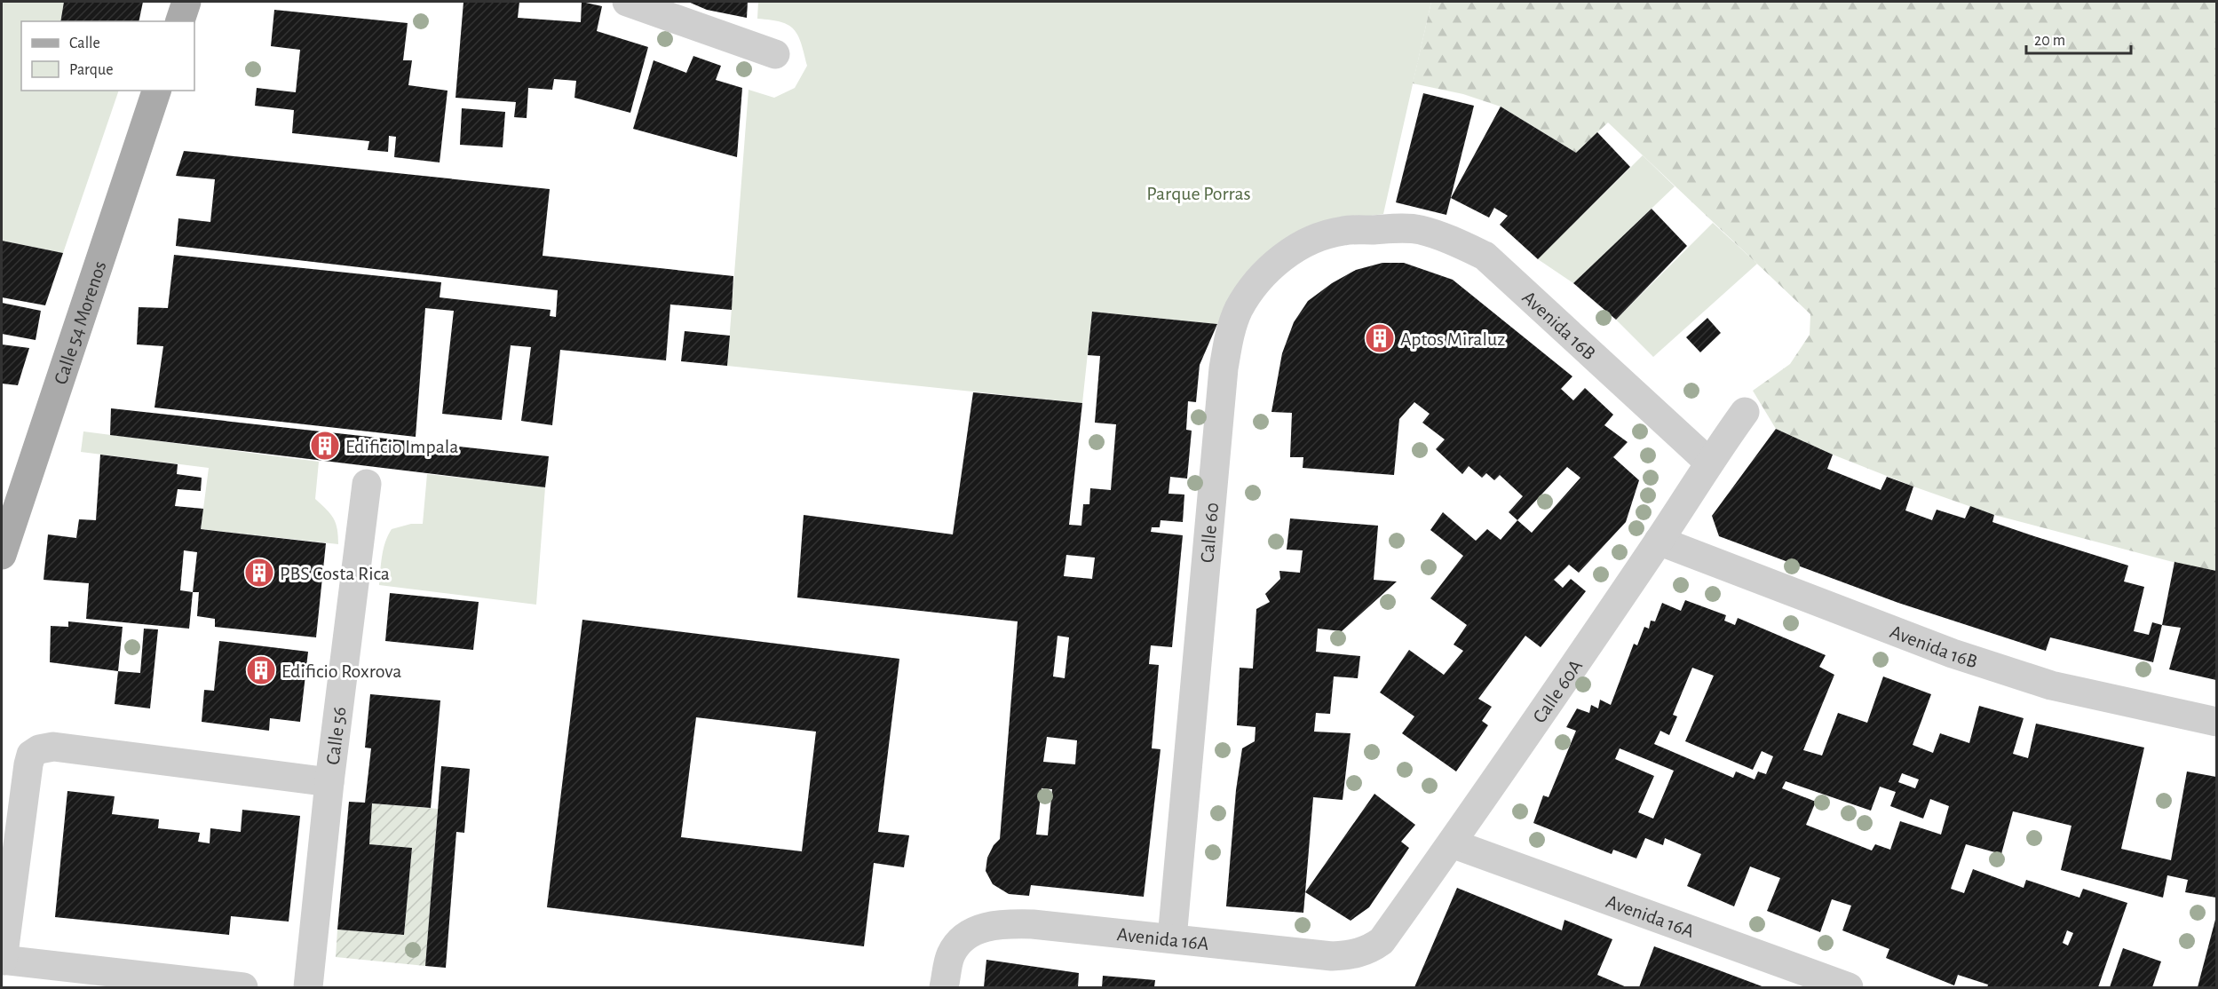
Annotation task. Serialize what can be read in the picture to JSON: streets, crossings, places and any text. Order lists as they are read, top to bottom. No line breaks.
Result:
{"streets":{"main road":["Calle 54 Morenos"],"street":["Avenida 16B","Calle 60","Calle 60A","Calle 56","Avenida 16A"]},"crossings":[["Avenida 16B","Calle 60"],["Avenida 16B","Calle 60A"],["Calle 60","Avenida 16A"],["Calle 60A","Avenida 16A"]],"parks":["Parque Porras"],"places":{"building":["Aptos Miraluz","Edificio Impala","PBS Costa Rica","Edificio Roxrova"]},"legend":["Calle","Parque"],"scale_bar":"20 m"}
